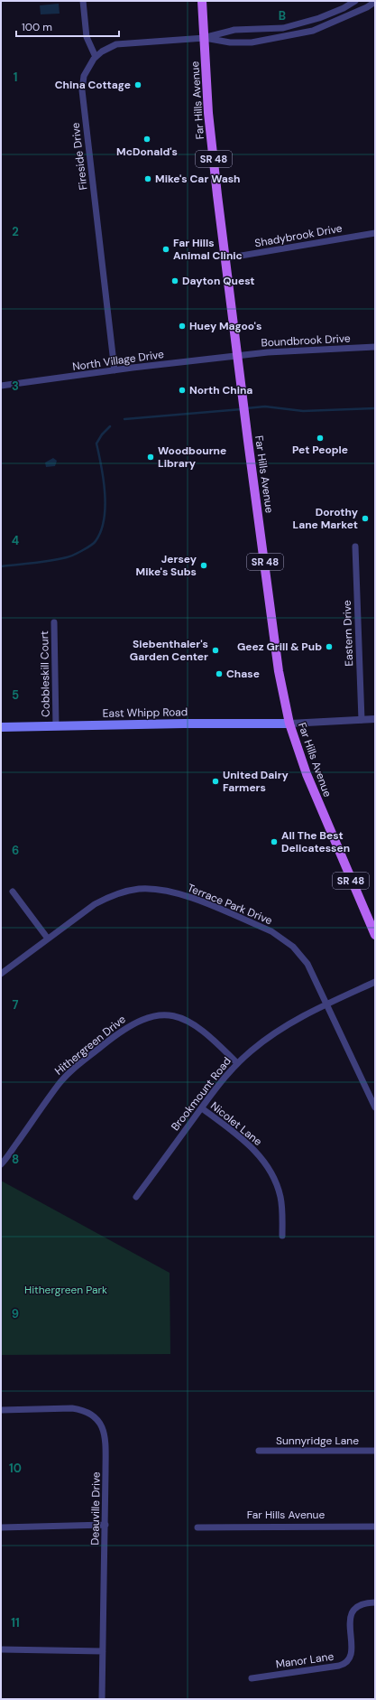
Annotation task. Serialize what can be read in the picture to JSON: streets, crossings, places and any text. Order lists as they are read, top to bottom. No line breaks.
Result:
{"streets":{"main road":["Far Hills Avenue","SR 48","East Whipp Road"],"street":["Fireside Drive","Shadybrook Drive","Boundbrook Drive","North Village Drive","Eastern Drive","Cobbleskill Court","Terrace Park Drive","Hithergreen Drive","Brookmount Road","Nicolet Lane","Sunnyridge Lane","Deauville Drive","Manor Lane"]},"crossings":[["Far Hills Avenue","Fireside Drive"],["Far Hills Avenue","Shadybrook Drive"],["Far Hills Avenue","Boundbrook Drive"],["Far Hills Avenue","North Village Drive"],["Far Hills Avenue","East Whipp Road"],["Fireside Drive","North Village Drive"],["Boundbrook Drive","North Village Drive"],["Cobbleskill Court","East Whipp Road"],["Terrace Park Drive","Brookmount Road"],["Hithergreen Drive","Brookmount Road"],["Brookmount Road","Nicolet Lane"]],"parks":["Hithergreen Park"],"places":["China Cottage","McDonald's","Mike's Car Wash","Far Hills Animal Clinic","Dayton Quest","Huey Magoo's","North China","Pet People","Woodbourne Library","Dorothy Lane Market","Jersey Mike's Subs","Geez Grill & Pub","Siebenthaler's Garden Center","Chase","United Dairy Farmers","All The Best Delicatessen"],"scale_bar":"100 m","grid":{"columns":["B"],"rows":["1","2","3","4","5","6","7","8","9","10","11"]}}
